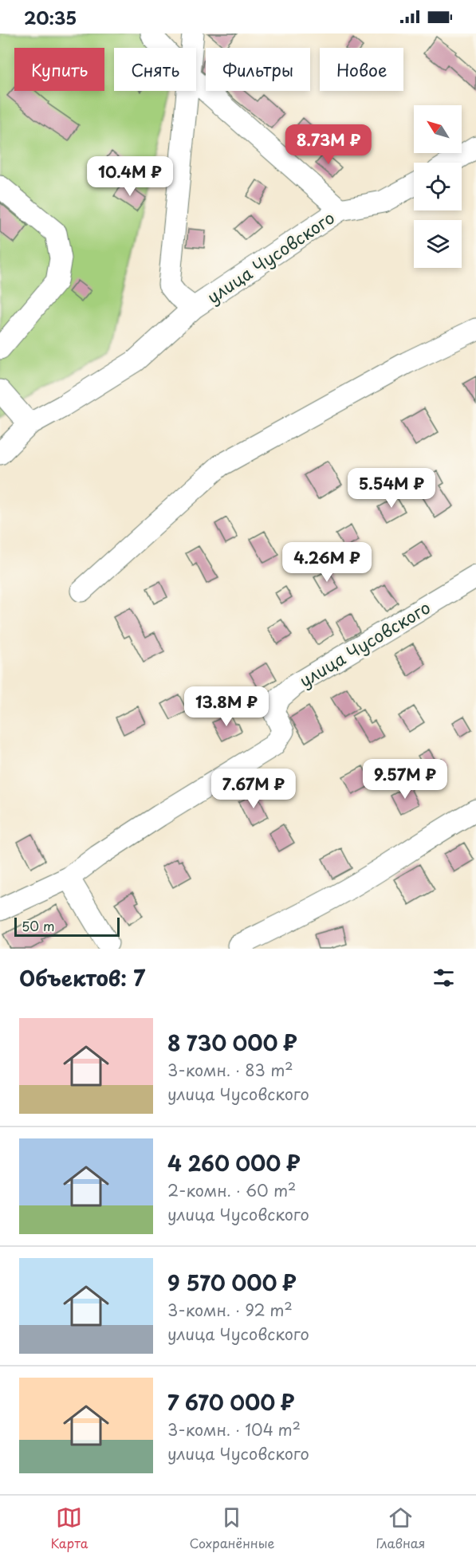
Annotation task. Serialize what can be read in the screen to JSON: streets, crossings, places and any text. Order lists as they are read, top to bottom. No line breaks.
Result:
{"streets":{"street":["улица Чусовского"]},"scale_bar":"50 m","north":"top left","page":{"status":"20:35","chip":["Купить","Снять","Фильтры","Новое"],"price":["8.73M ₽","10.4M ₽","5.54M ₽","4.26M ₽","13.8M ₽","9.57M ₽","7.67M ₽"],"scale":"50 m","heading":"Объектов: 7","list":[{"name":"8 730 000 ₽","note":"3-комн. · 83 m² · улица Чусовского"},{"name":"4 260 000 ₽","note":"2-комн. · 60 m² · улица Чусовского"},{"name":"9 570 000 ₽","note":"3-комн. · 92 m² · улица Чусовского"},{"name":"7 670 000 ₽","note":"3-комн. · 104 m² · улица Чусовского"}],"tabs":["Карта","Сохранённые","Главная"]}}
